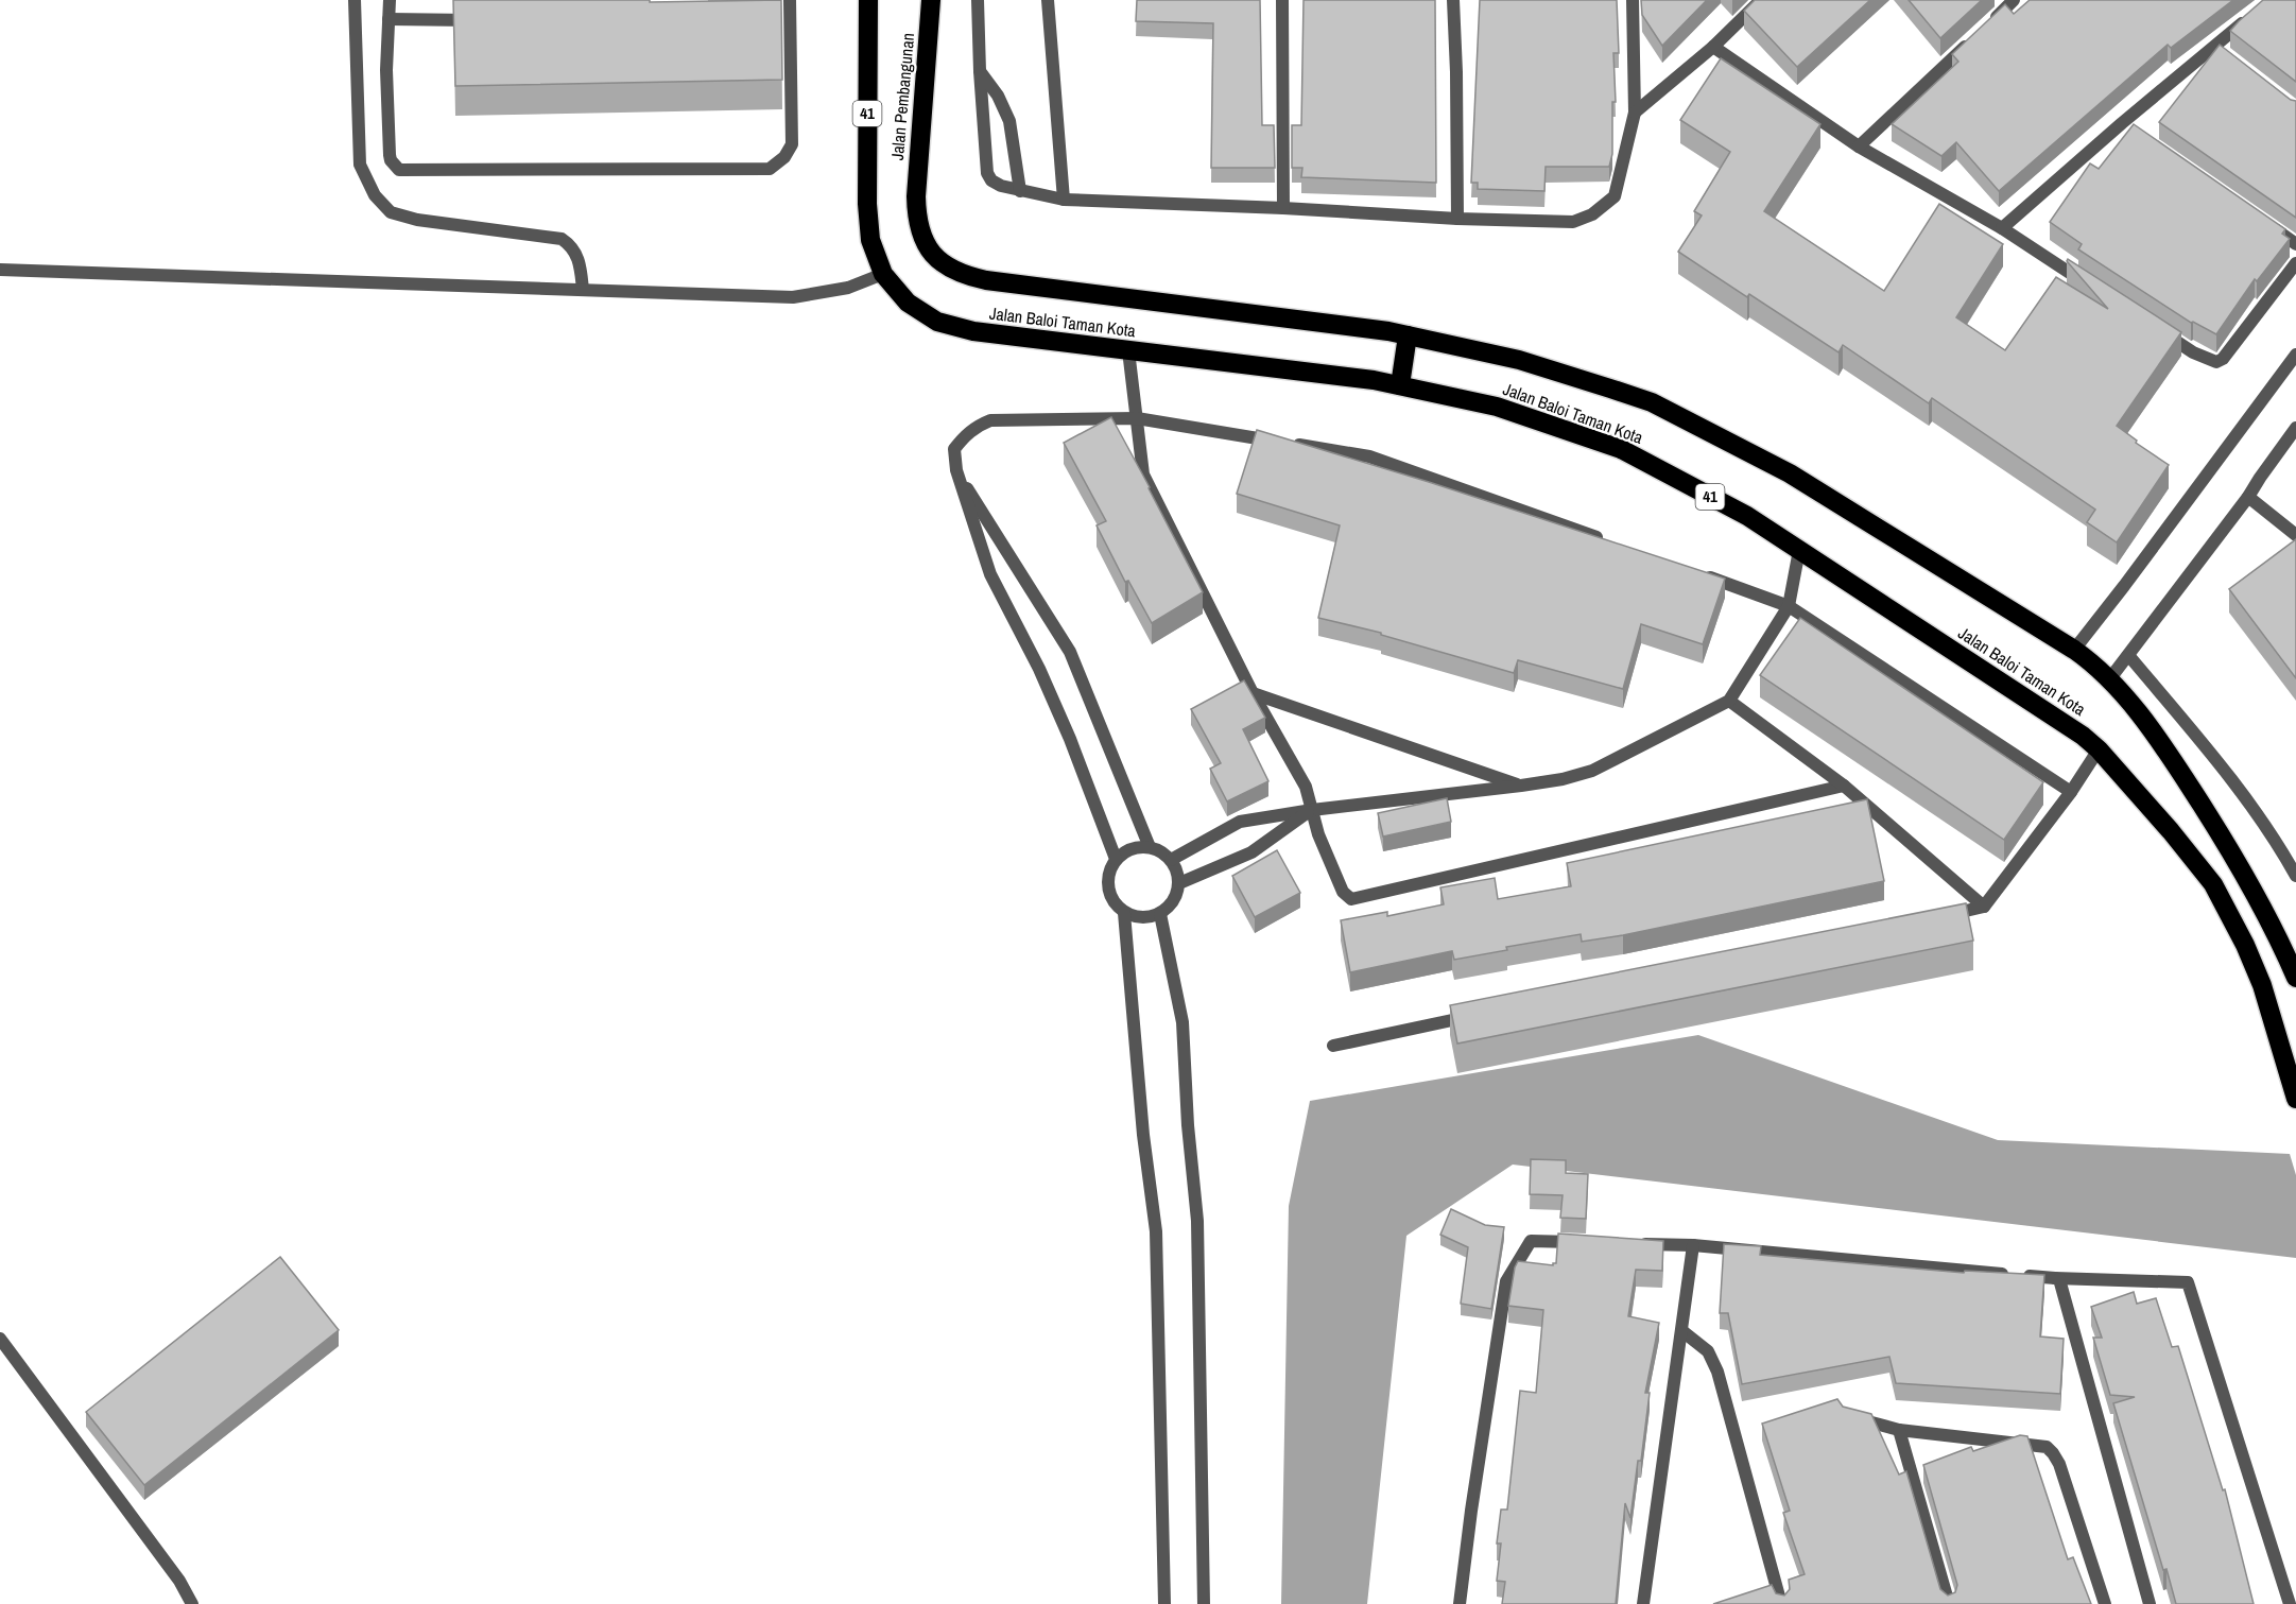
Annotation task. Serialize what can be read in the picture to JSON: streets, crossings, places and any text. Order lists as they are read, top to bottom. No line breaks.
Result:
{"streets":{"highway":["Jalan Pembangunan","41","Jalan Baloi Taman Kota"]},"crossings":[["Jalan Pembangunan","Jalan Baloi Taman Kota"]]}
